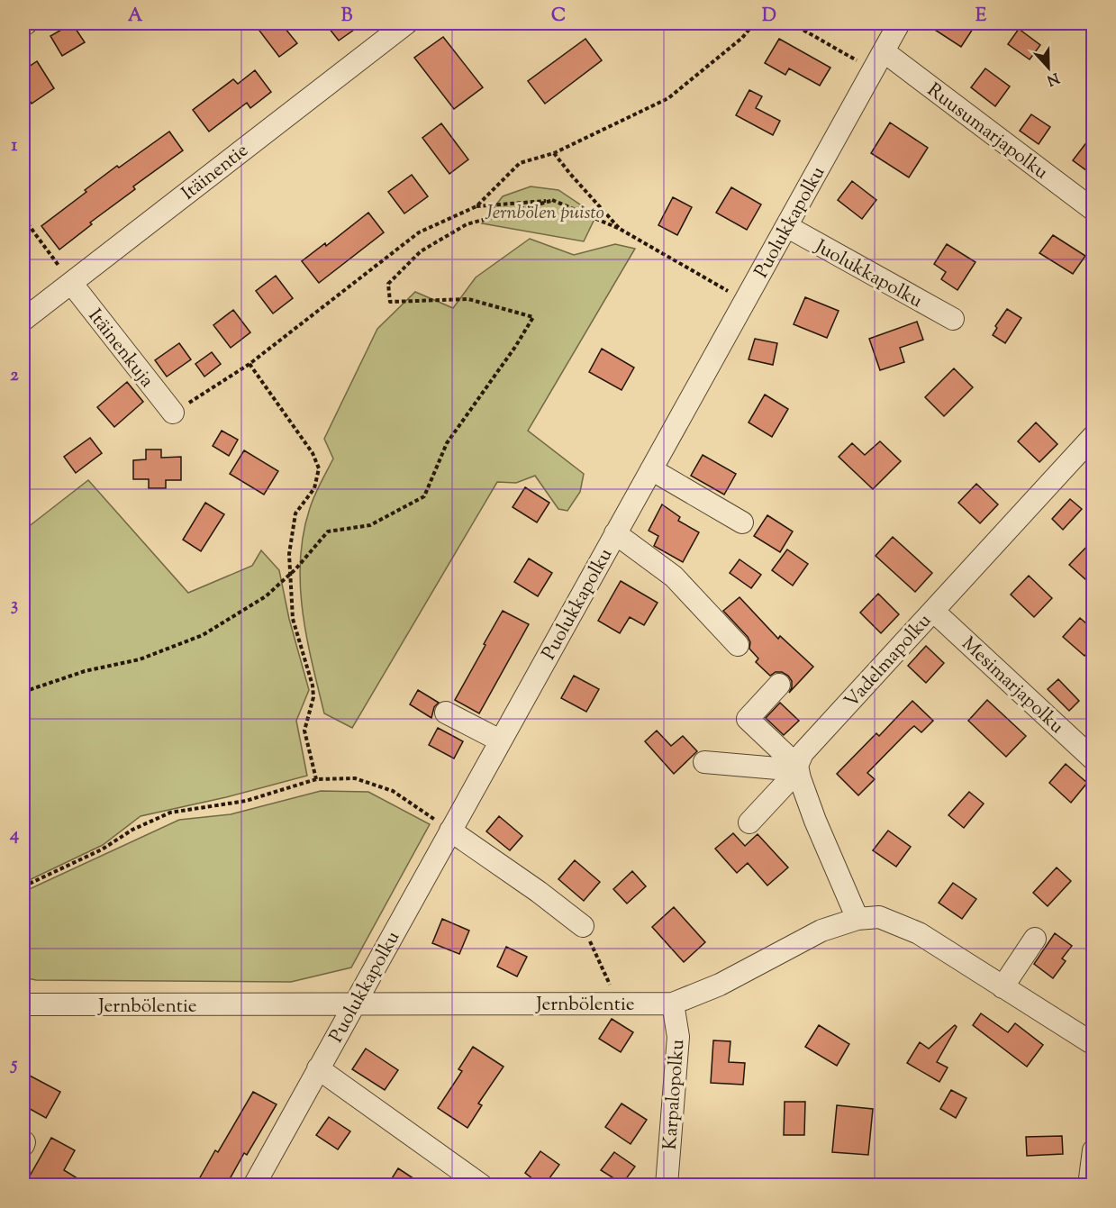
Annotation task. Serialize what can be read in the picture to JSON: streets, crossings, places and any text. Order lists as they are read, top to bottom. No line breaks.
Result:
{"streets":{"street":["Ruusumarjapolku","Itäinentie","Puolukkapolku","Juolukkapolku","Itäinenkuja","Vadelmapolku","Mesimarjapolku","Jernbölentie","Karpalopolku"]},"crossings":[["Ruusumarjapolku","Puolukkapolku"],["Itäinentie","Itäinenkuja"],["Puolukkapolku","Juolukkapolku"],["Puolukkapolku","Jernbölentie"],["Vadelmapolku","Mesimarjapolku"],["Jernbölentie","Karpalopolku"]],"parks":["Jernbölen puisto"],"north":"bottom","grid":{"columns":["A","B","C","D","E"],"rows":["1","2","3","4","5"]}}
